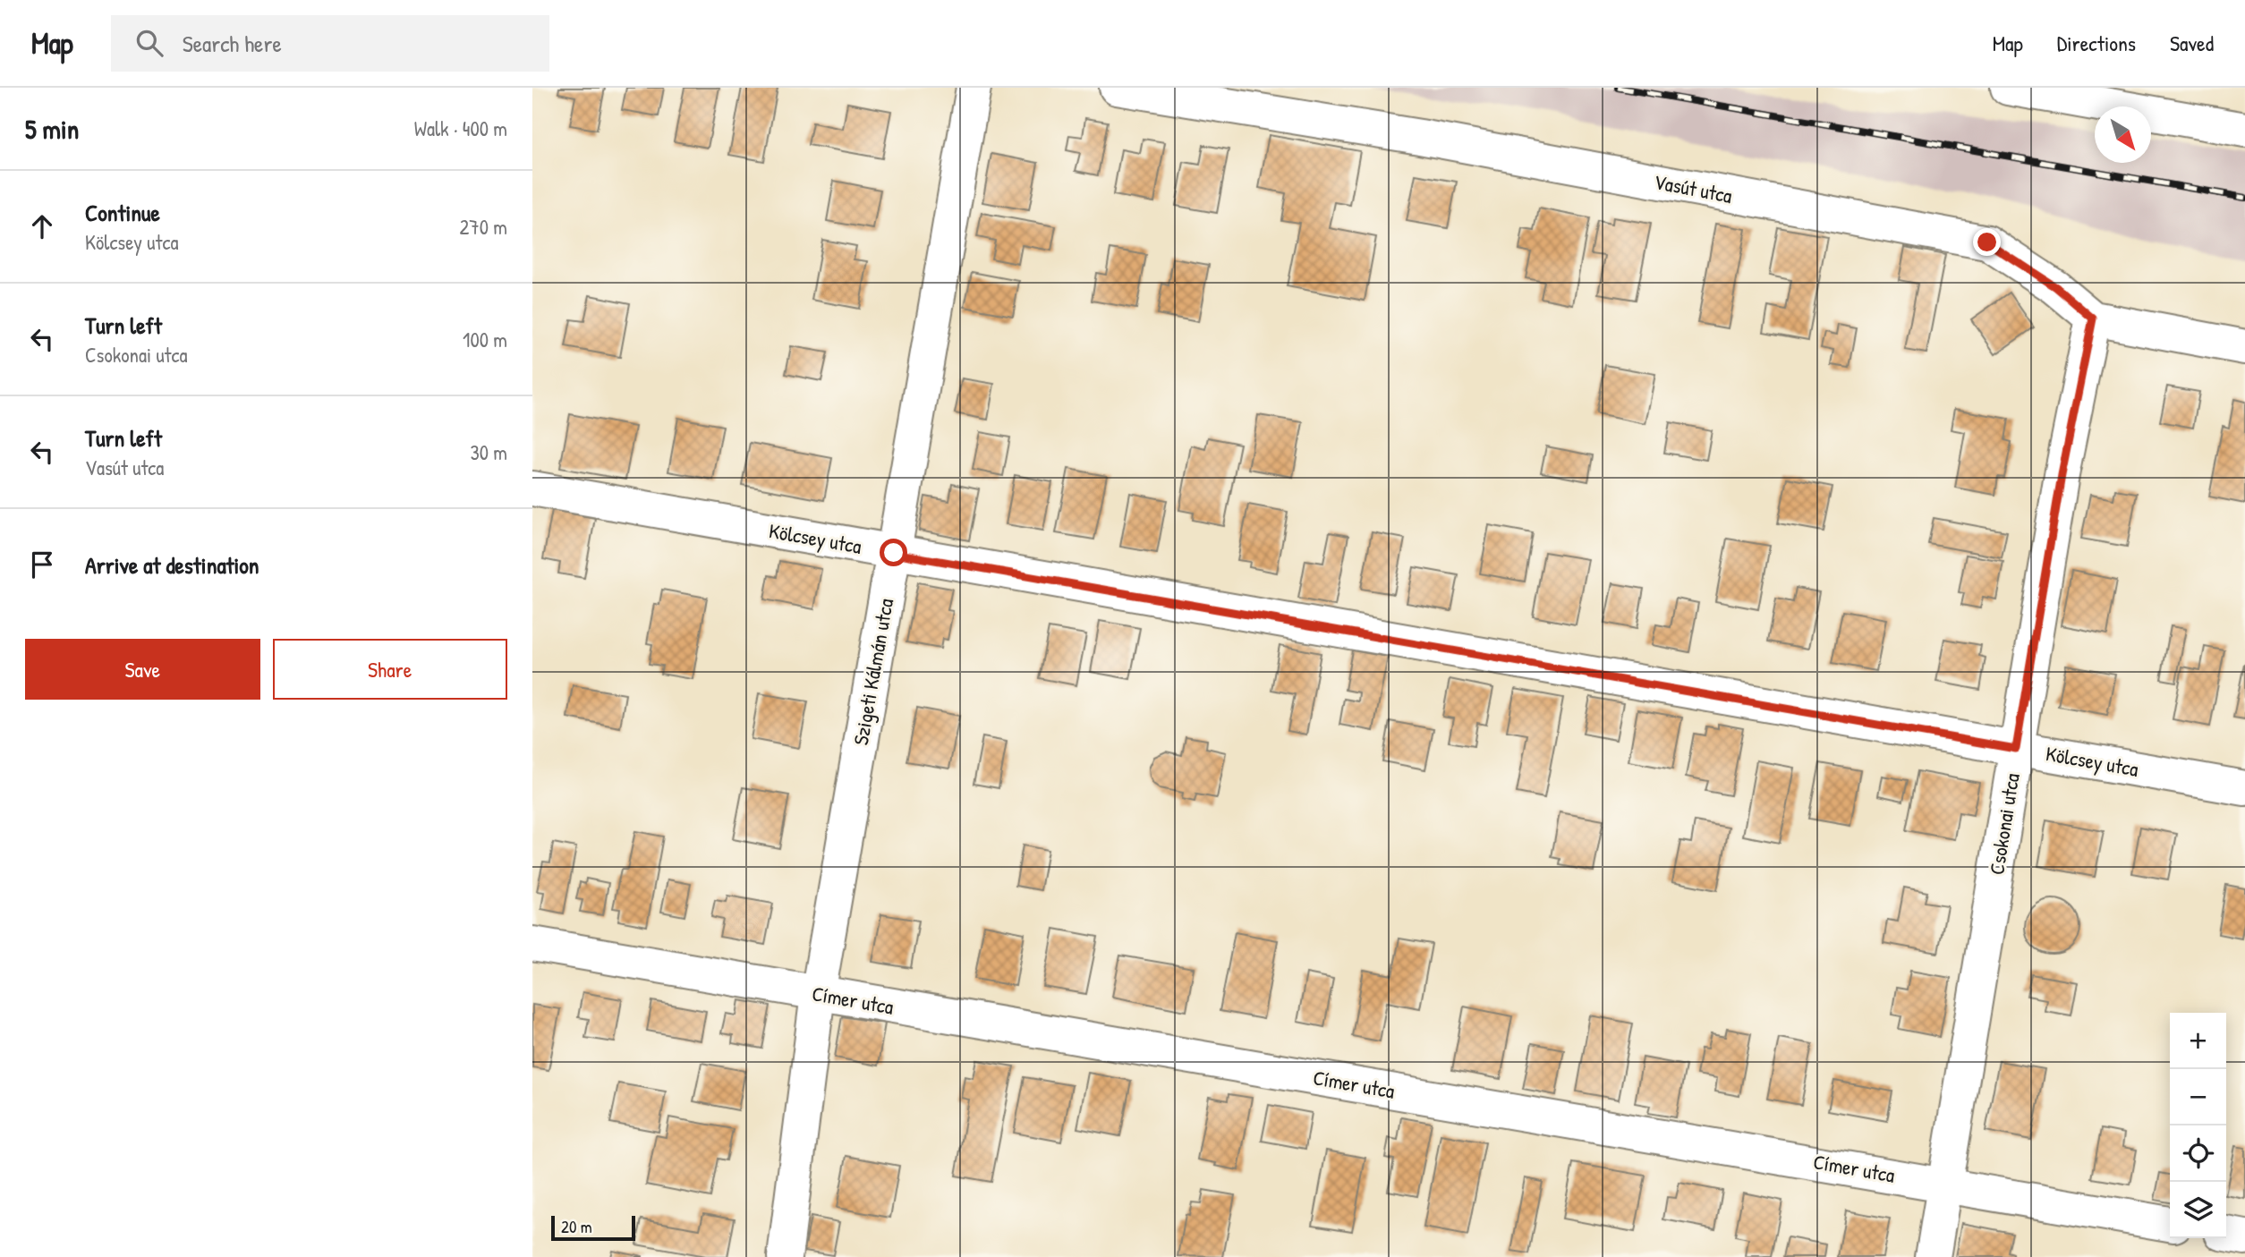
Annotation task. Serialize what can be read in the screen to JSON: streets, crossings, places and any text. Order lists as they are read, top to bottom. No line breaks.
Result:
{"streets":{"street":["Vasút utca","Kölcsey utca","Szigeti Kálmán utca","Csokonai utca","Címer utca"]},"crossings":[["Vasút utca","Csokonai utca"],["Kölcsey utca","Szigeti Kálmán utca"],["Kölcsey utca","Csokonai utca"],["Szigeti Kálmán utca","Címer utca"],["Csokonai utca","Címer utca"]],"scale_bar":"20 m","north":"bottom right","page":{"header":"Map","search":"Search here","nav":["Map","Directions","Saved"],"heading":["5 min","Walk · 400 m"],"list":[["Continue","Kölcsey utca","270 m"],["Turn left","Csokonai utca","100 m"],["Turn left","Vasút utca","30 m"],"Arrive at destination"],"buttons":["Save","Share"],"map_buttons":["+","−"],"scale":"20 m"}}
